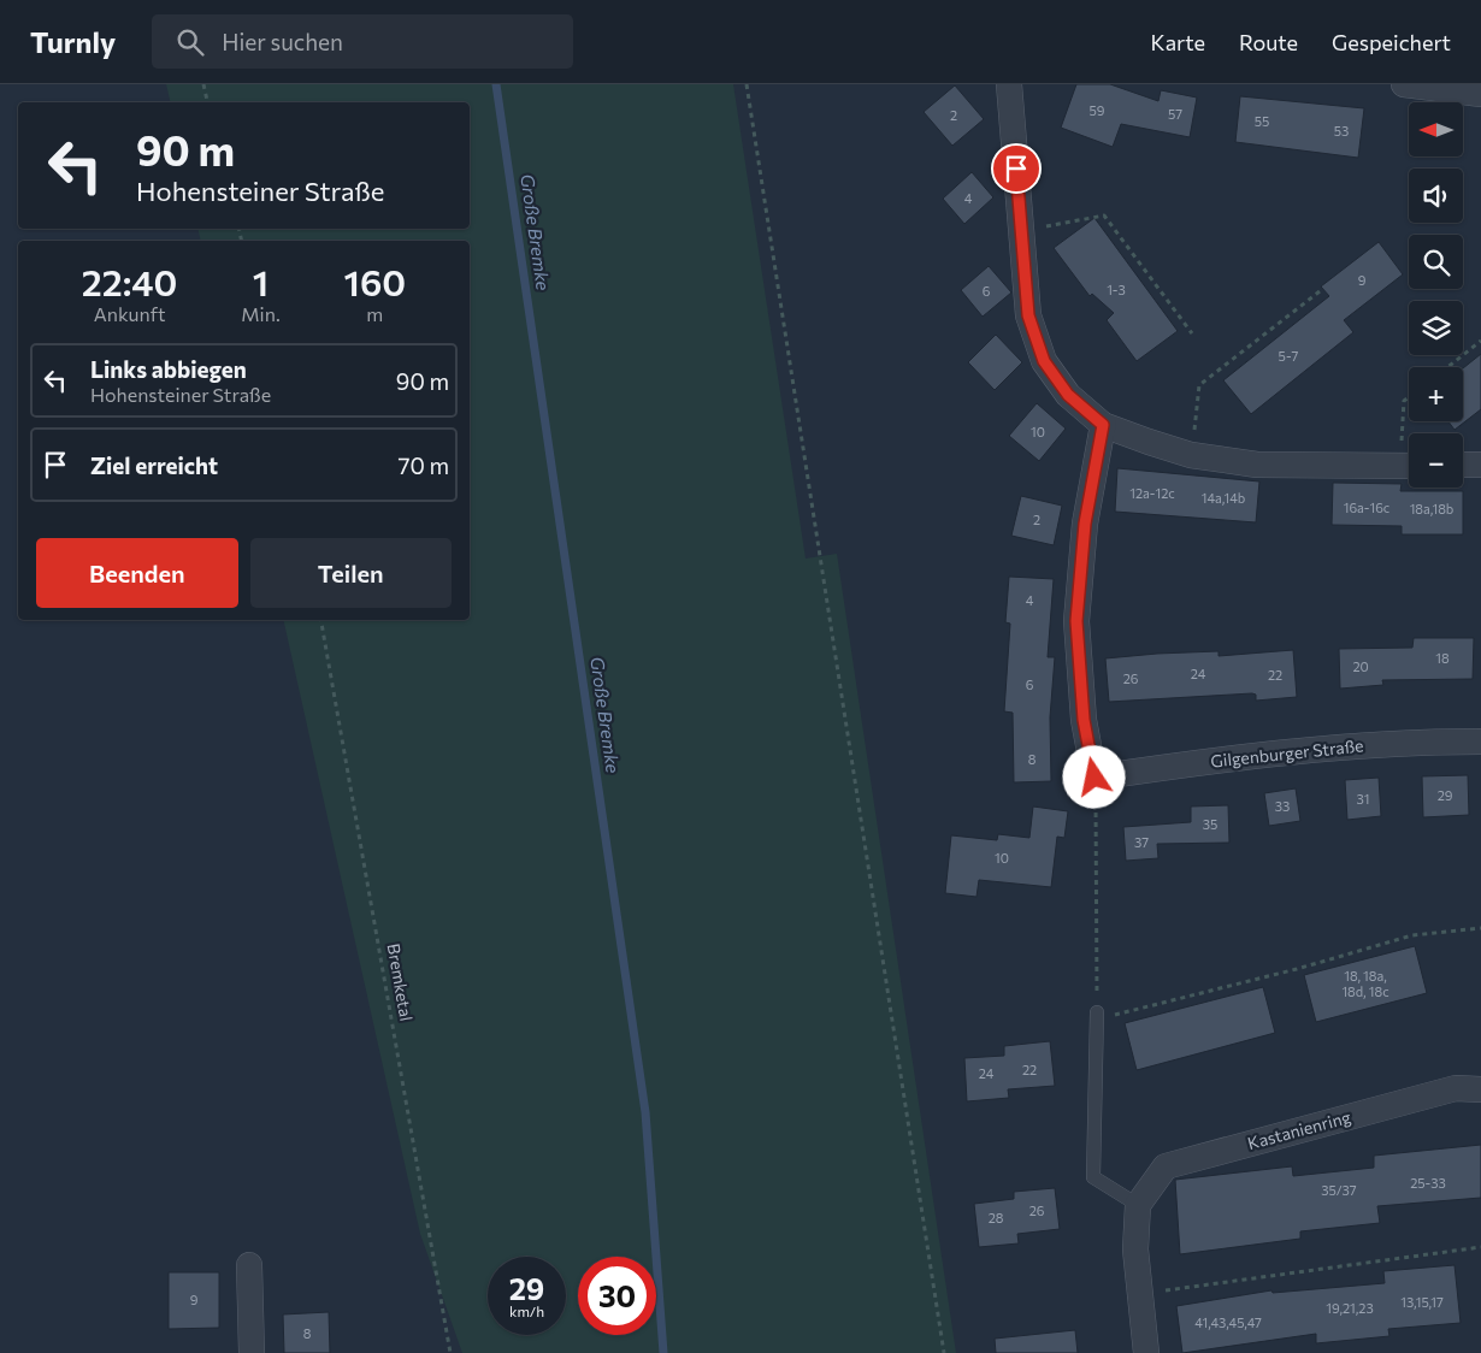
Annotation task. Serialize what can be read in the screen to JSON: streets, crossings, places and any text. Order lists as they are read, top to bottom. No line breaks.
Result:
{"streets":{"street":["Gilgenburger Straße","Kastanienring"],"path":["Bremketal"]},"water":["Große Bremke"],"house_numbers":["59","57","2","55","53","4","9","1-3","6","5-7","10","12a-12c","14a,14b","16a-16c","18a,18b","2","4","18","20","24","22","26","6","8","29","31","33","35","37","10","18, 18a, 18d, 18c","22","24","25-33","35/37","26","28","9","13,15,17","19,21,23","41,43,45,47","8"],"north":"left","page":{"header":"Turnly","search":"Hier suchen","nav":["Karte","Route","Gespeichert"],"map_buttons":["+","−"],"turn":["90 m","Hohensteiner Straße"],"eta":["22:40","Ankunft","1","Min.","160","m"],"list":[{"name":"Links abbiegen","note":"Hohensteiner Straße","value":"90 m"},{"name":"Ziel erreicht","value":"70 m"}],"buttons":["Beenden","Teilen"],"speed":"29 km/h","limit":"30"}}
